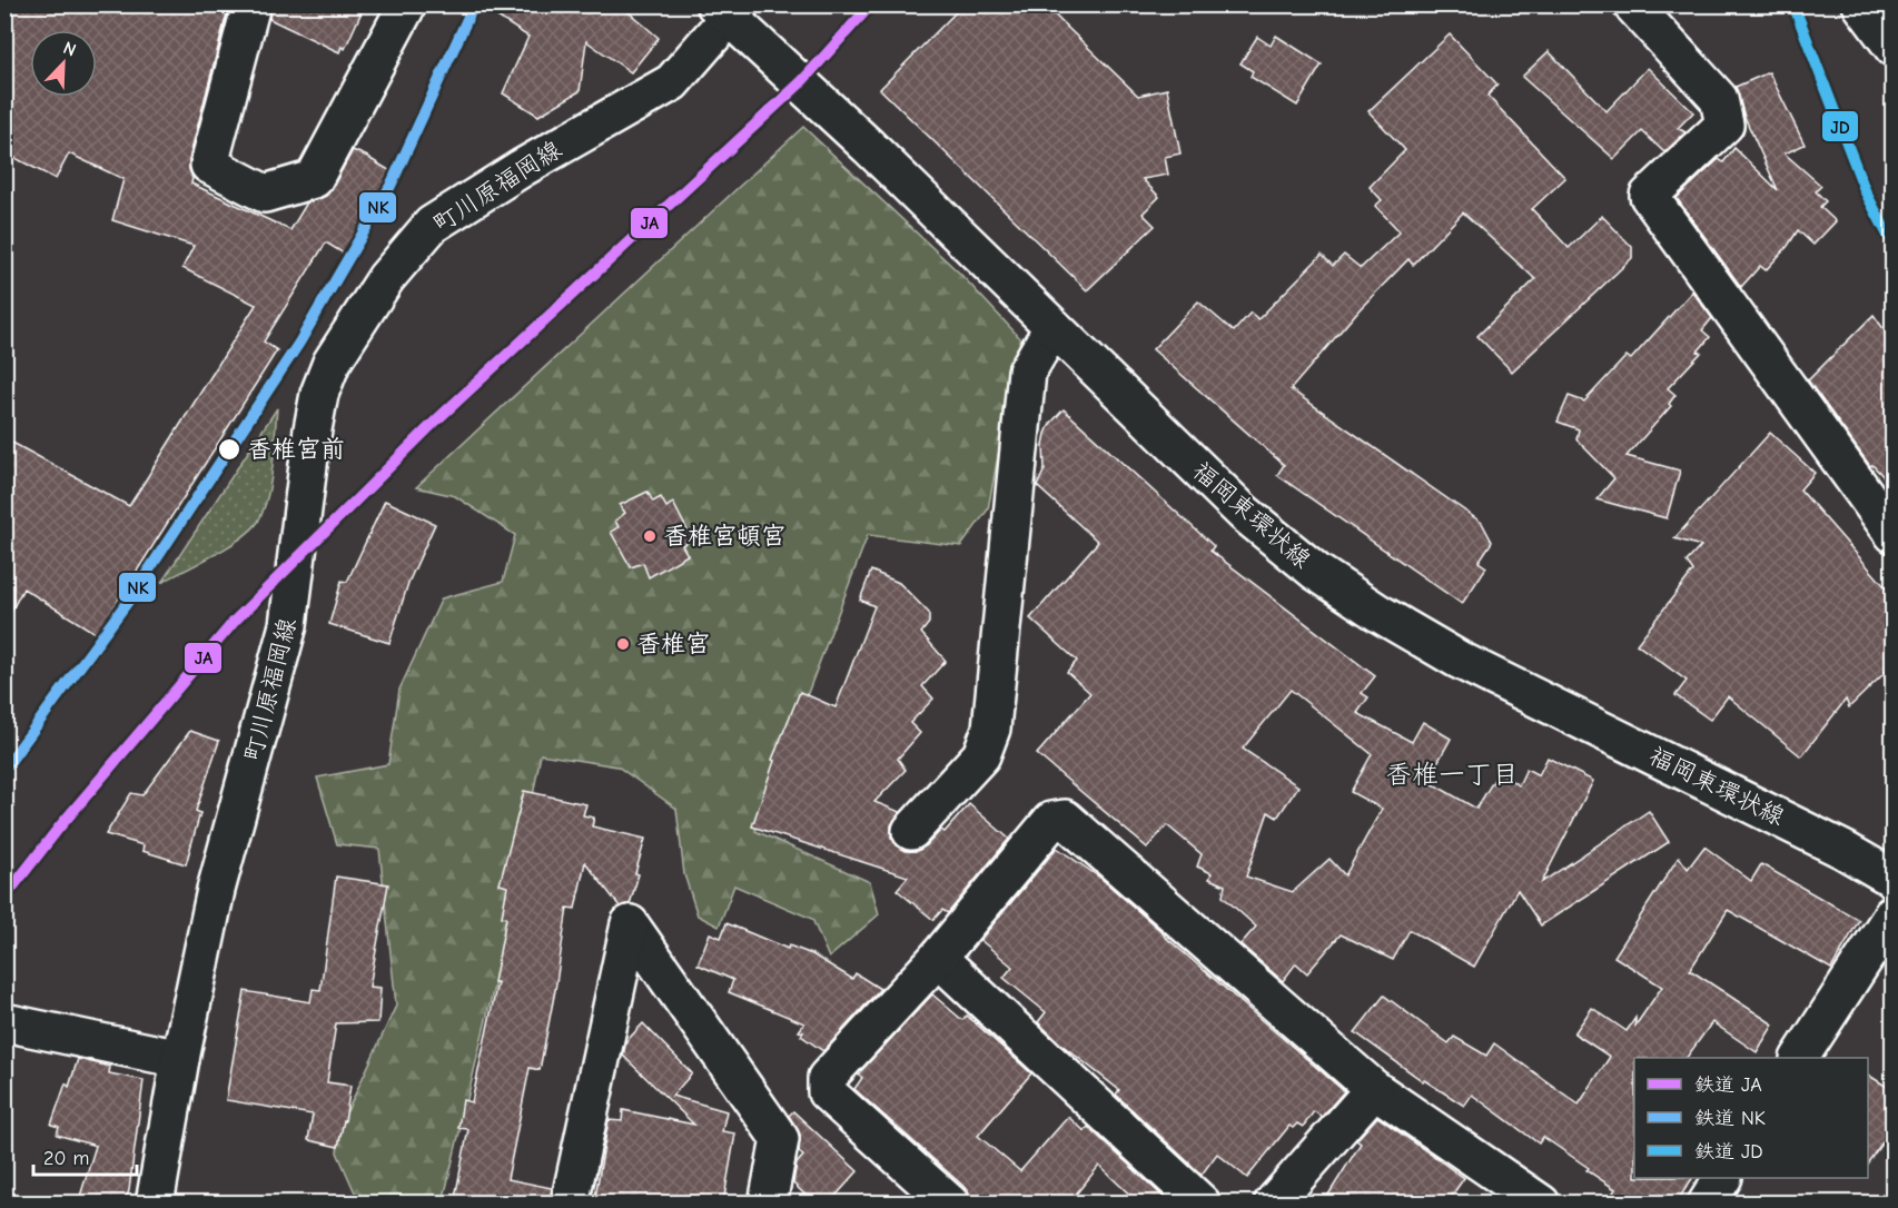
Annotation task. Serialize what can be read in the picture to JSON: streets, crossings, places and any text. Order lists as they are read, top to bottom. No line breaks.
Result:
{"streets":{"street":["町川原福岡線","福岡東環状線"]},"crossings":[["町川原福岡線","福岡東環状線"]],"districts":["香椎一丁目"],"places":["香椎宮前","香椎宮頓宮","香椎宮"],"lines":["rail line JA","rail line NK","rail line JD"],"legend":["鉄道 JA","鉄道 NK","鉄道 JD"],"scale_bar":"20 m","north":"top right"}
